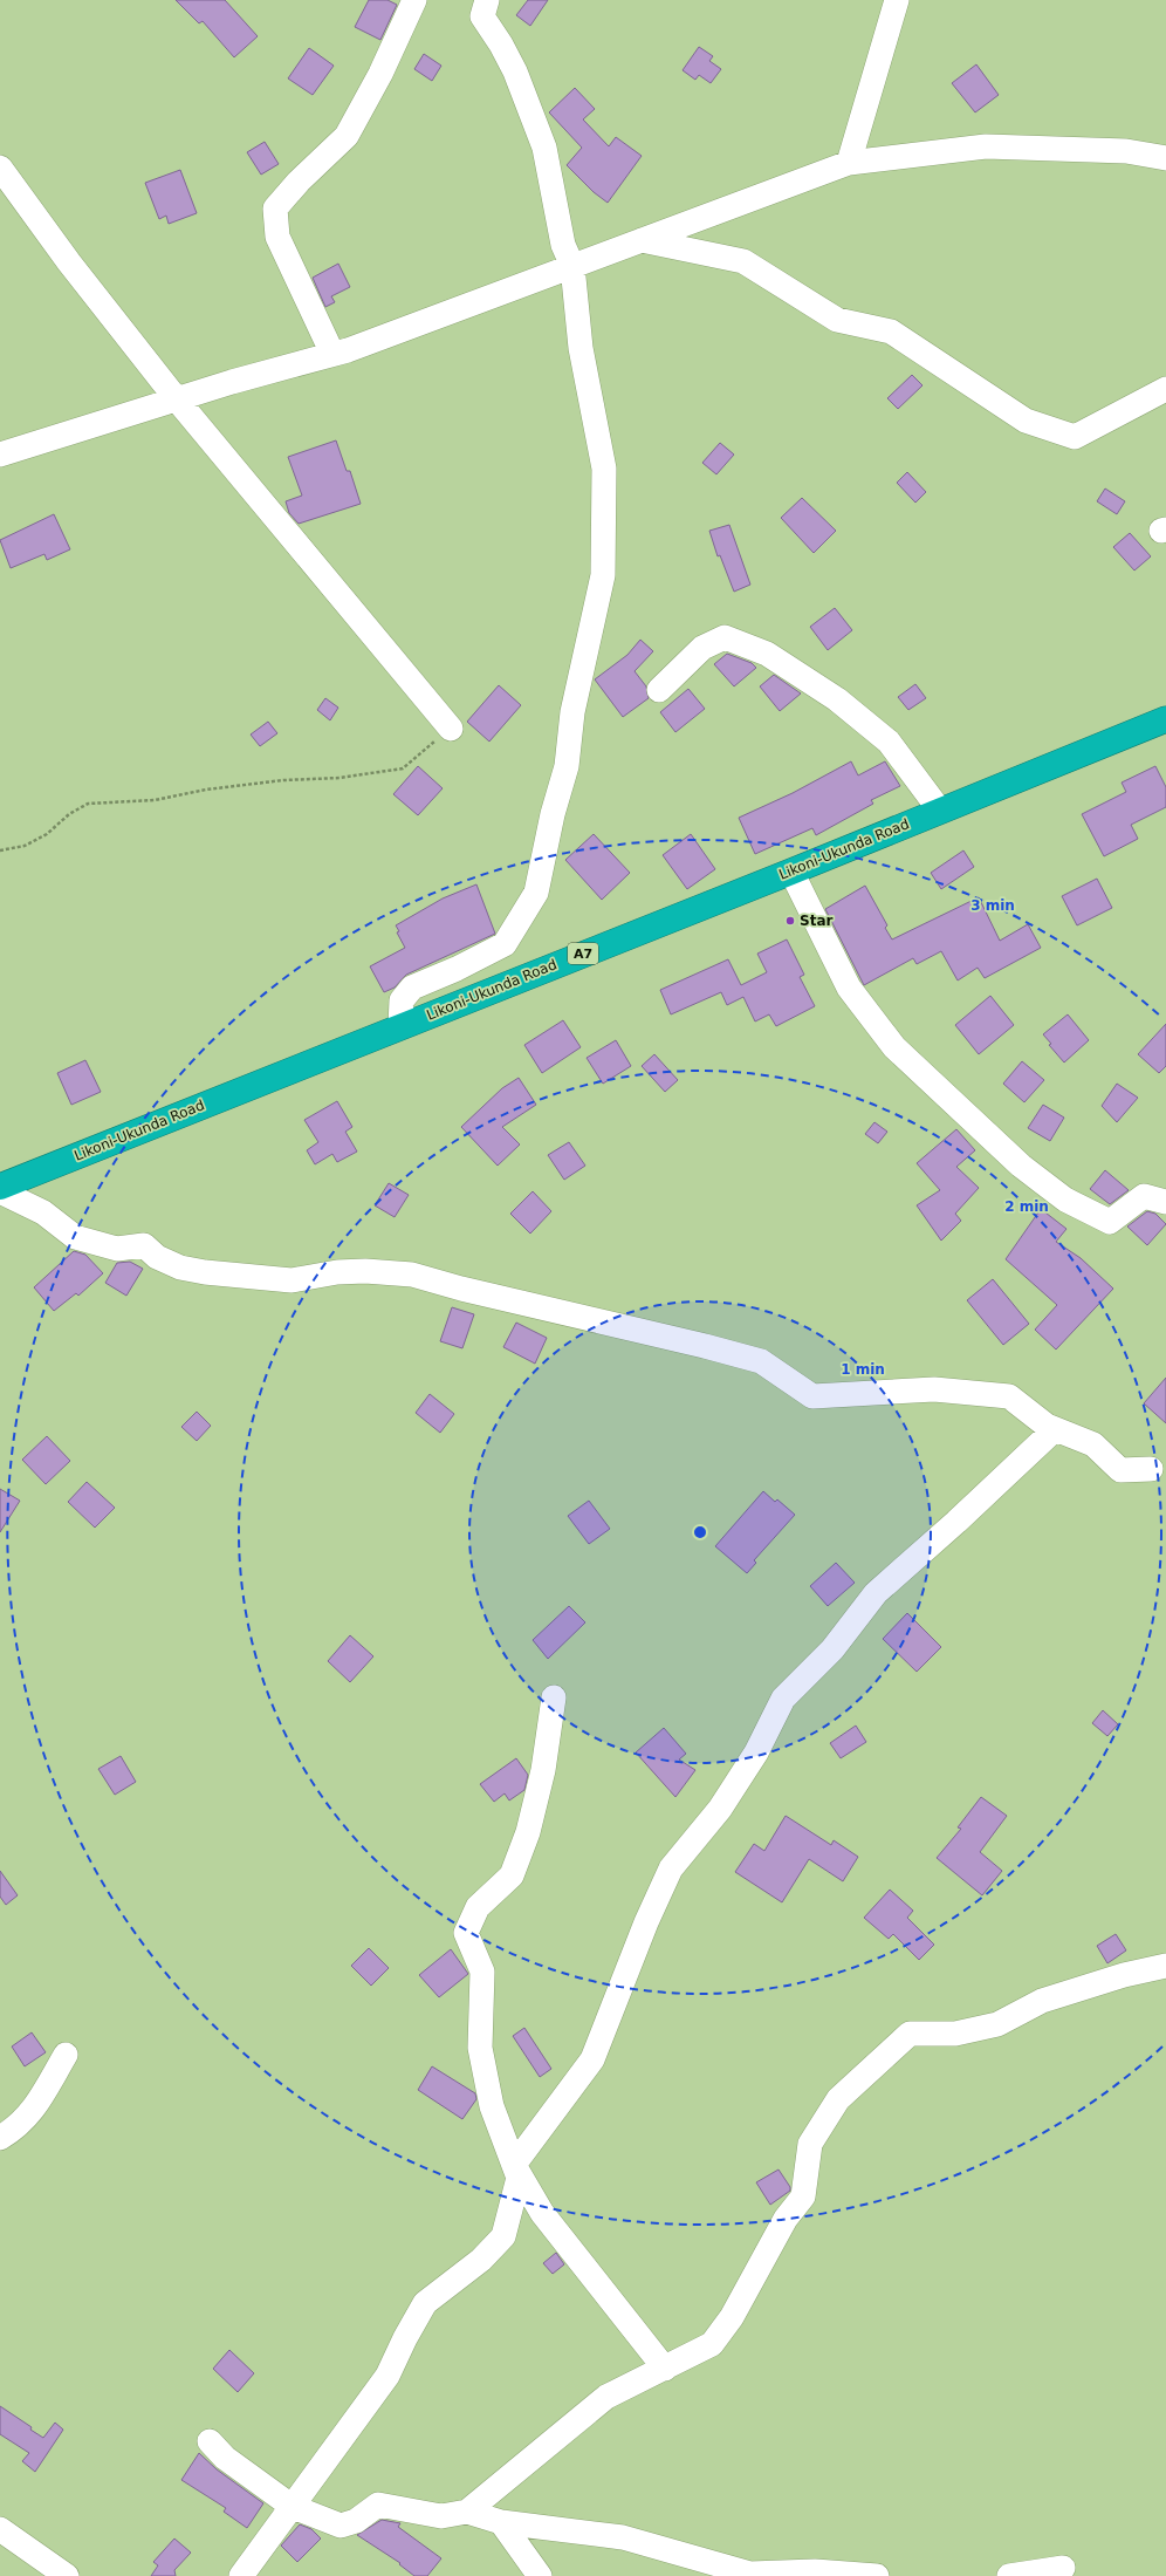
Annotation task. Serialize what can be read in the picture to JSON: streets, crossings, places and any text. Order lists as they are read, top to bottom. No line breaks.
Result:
{"streets":{"highway":["Likoni-Ukunda Road","A7"]},"places":["Star"],"rings":["3 min","2 min","1 min"]}
